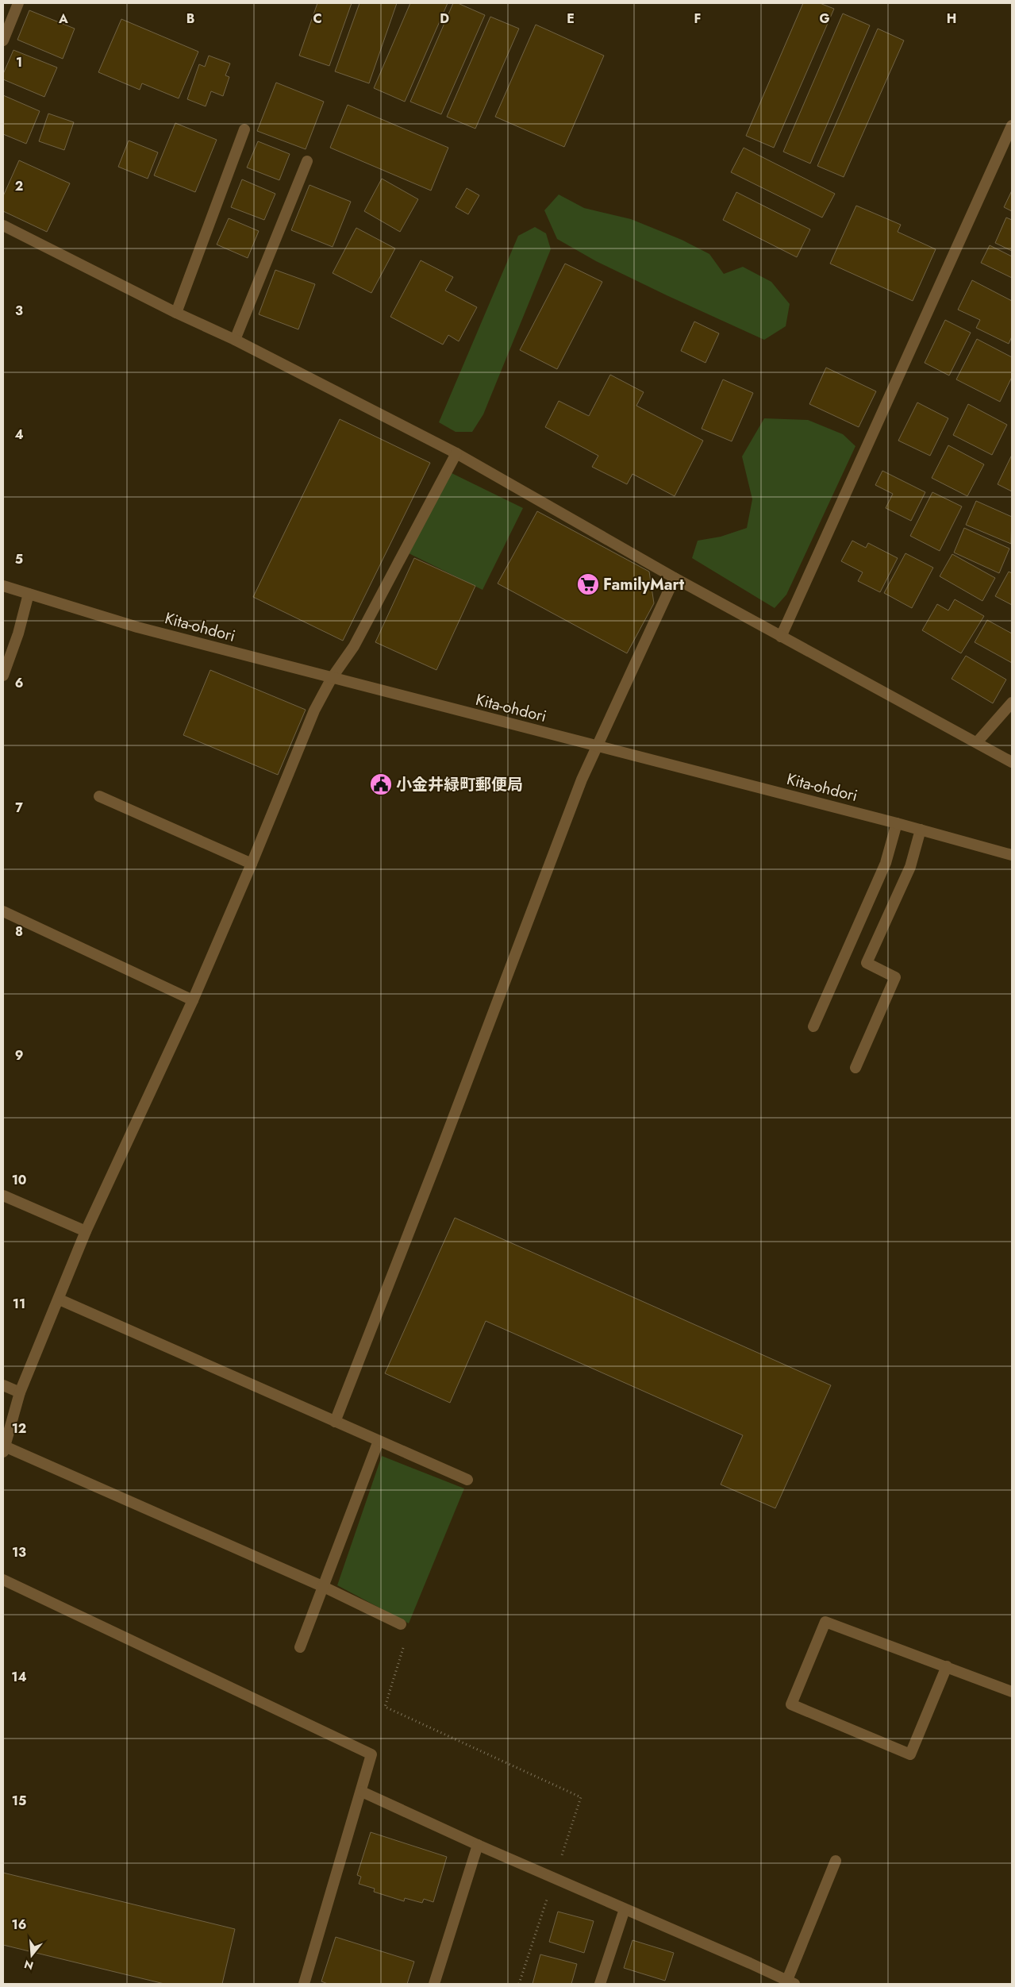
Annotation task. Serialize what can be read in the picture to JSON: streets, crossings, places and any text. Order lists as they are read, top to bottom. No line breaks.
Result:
{"streets":{"street":["Kita-ohdori"]},"places":{"supermarket":["FamilyMart"],"public building":["小金井緑町郵便局"]},"north":"bottom","grid":{"columns":["A","B","C","D","E","F","G","H"],"rows":["1","2","3","4","5","6","7","8","9","10","11","12","13","14","15","16"]}}
